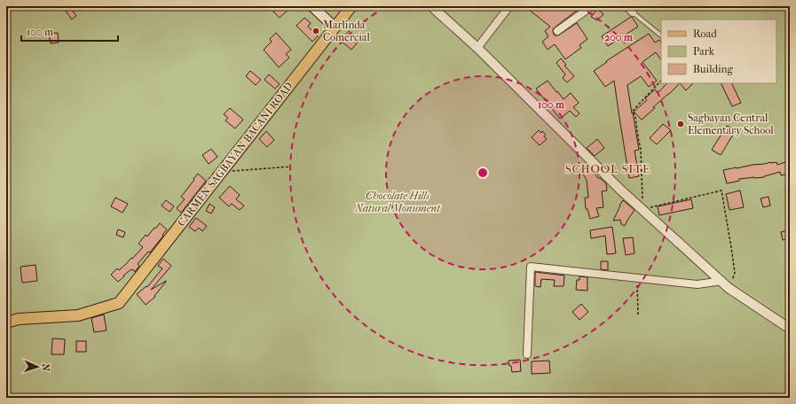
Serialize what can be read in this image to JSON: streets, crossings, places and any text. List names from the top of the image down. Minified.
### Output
{"streets":{"main road":["CARMEN-SAGBAYAN-BACANI ROAD"]},"districts":["SCHOOL SITE"],"parks":["Chocolate Hills Natural Monument"],"places":["Marlinda Comercial","Sagbayan Central Elementary School"],"legend":["Road","Park","Building"],"scale_bar":"100 m","north":"right","rings":["200 m","100 m"]}
